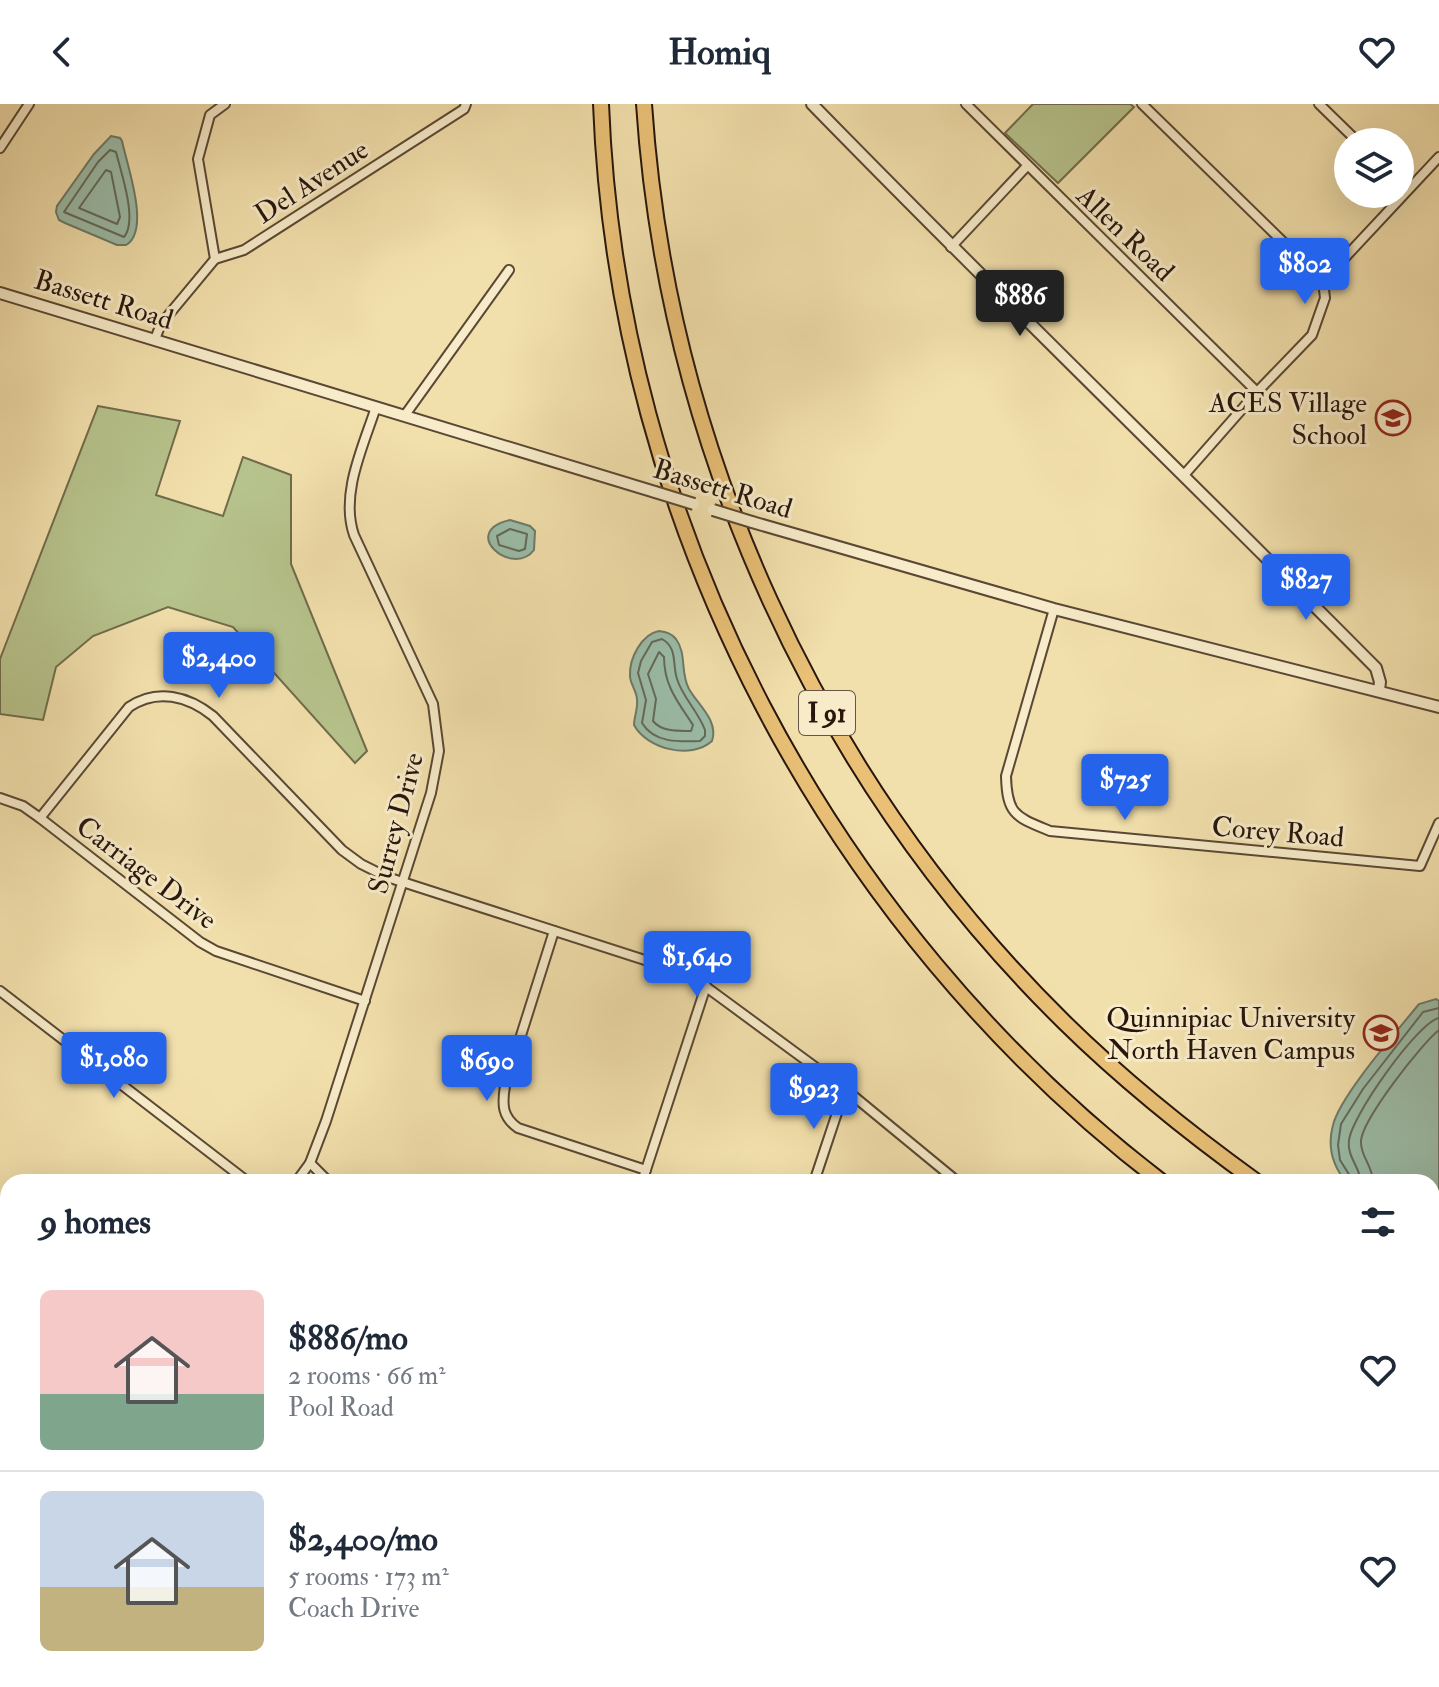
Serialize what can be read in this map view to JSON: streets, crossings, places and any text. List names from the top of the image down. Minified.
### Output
{"streets":{"highway":["I 91"],"street":["Del Avenue","Allen Road","Bassett Road","Surrey Drive","Corey Road","Carriage Drive"]},"crossings":[["Bassett Road","Surrey Drive"],["Bassett Road","Corey Road"],["Surrey Drive","Carriage Drive"]],"places":{"school or university":["ACES Village School","Quinnipiac University North Haven Campus"]},"page":{"header":"Homiq","price":["$802","$886","$827","$2,400","$725","$1,640","$1,080","$690","$923"],"heading":"9 homes","list":[{"name":"$886/mo","note":"2 rooms · 66 m² · Pool Road"},{"name":"$2,400/mo","note":"5 rooms · 173 m² · Coach Drive"}]}}
